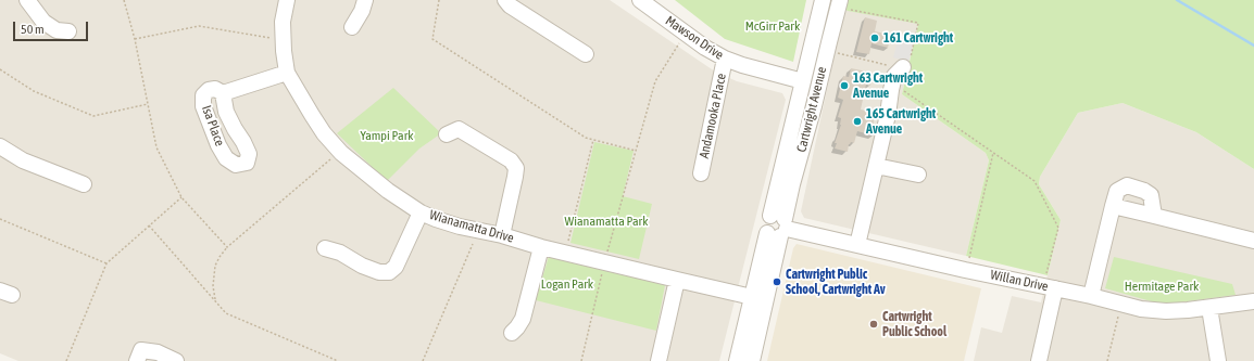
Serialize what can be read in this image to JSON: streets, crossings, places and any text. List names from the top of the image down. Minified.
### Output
{"streets":{"street":["Mawson Drive","Cartwright Avenue","Andamooka Place","Isa Place","Wianamatta Drive","Willan Drive"]},"crossings":[["Mawson Drive","Cartwright Avenue"],["Mawson Drive","Andamooka Place"],["Cartwright Avenue","Wianamatta Drive"],["Cartwright Avenue","Willan Drive"],["Isa Place","Wianamatta Drive"]],"parks":["McGirr Park","Yampi Park","Wianamatta Park","Logan Park","Hermitage Park"],"places":["161 Cartwright","163 Cartwright Avenue","165 Cartwright Avenue","Cartwright Public School, Cartwright Av","Cartwright Public School"],"scale_bar":"50 m"}
